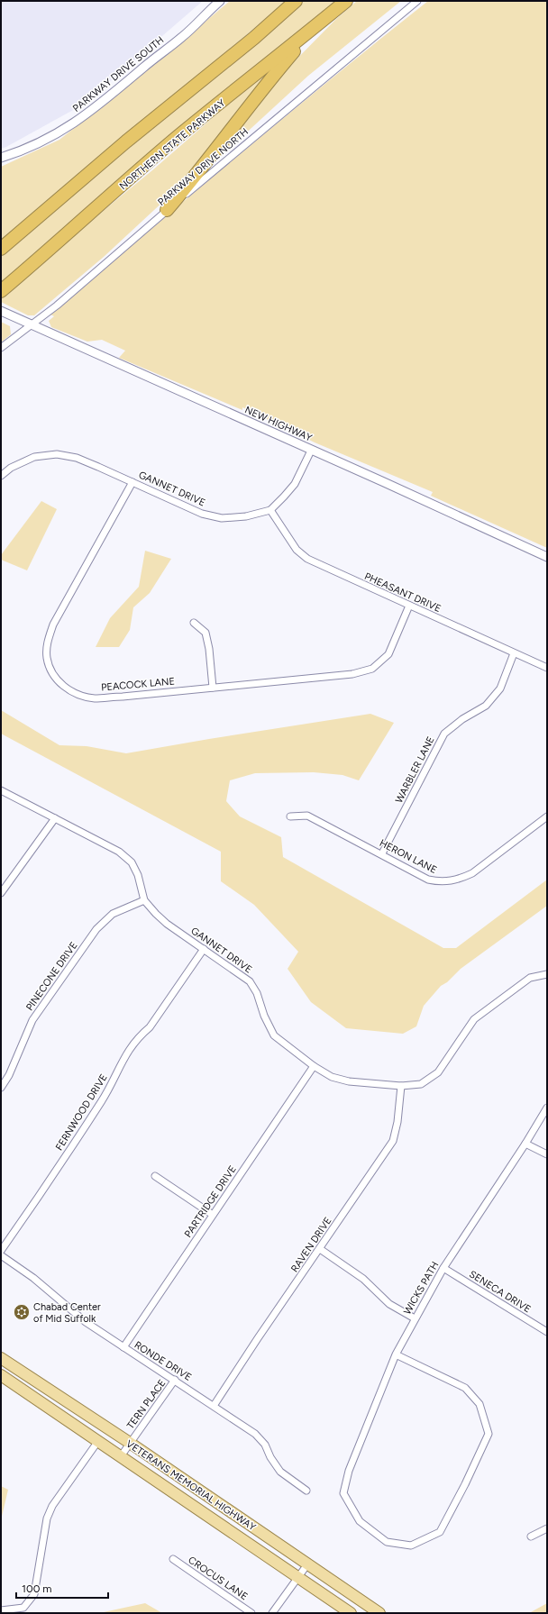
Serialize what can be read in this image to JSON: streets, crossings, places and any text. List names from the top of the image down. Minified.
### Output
{"streets":{"highway":["NORTHERN STATE PARKWAY"],"main road":["VETERANS MEMORIAL HIGHWAY"],"street":["PARKWAY DRIVE SOUTH","PARKWAY DRIVE NORTH","NEW HIGHWAY","GANNET DRIVE","PHEASANT DRIVE","PEACOCK LANE","WARBLER LANE","HERON LANE","PINECONE DRIVE","FERNWOOD DRIVE","PARTRIDGE DRIVE","RAVEN DRIVE","WICKS PATH","SENECA DRIVE","RONDE DRIVE","TERN PLACE","CROCUS LANE"]},"crossings":[["PARKWAY DRIVE NORTH","NEW HIGHWAY"],["GANNET DRIVE","PHEASANT DRIVE"],["GANNET DRIVE","PEACOCK LANE"],["GANNET DRIVE","PINECONE DRIVE"],["GANNET DRIVE","FERNWOOD DRIVE"],["GANNET DRIVE","PARTRIDGE DRIVE"],["GANNET DRIVE","RAVEN DRIVE"],["PHEASANT DRIVE","PEACOCK LANE"],["PHEASANT DRIVE","WARBLER LANE"],["WARBLER LANE","HERON LANE"],["PARTRIDGE DRIVE","RONDE DRIVE"],["RAVEN DRIVE","RONDE DRIVE"],["WICKS PATH","SENECA DRIVE"],["RONDE DRIVE","TERN PLACE"],["TERN PLACE","VETERANS MEMORIAL HIGHWAY"]],"places":{"synagogue":["Chabad Center of Mid Suffolk"]},"scale_bar":"100 m"}
